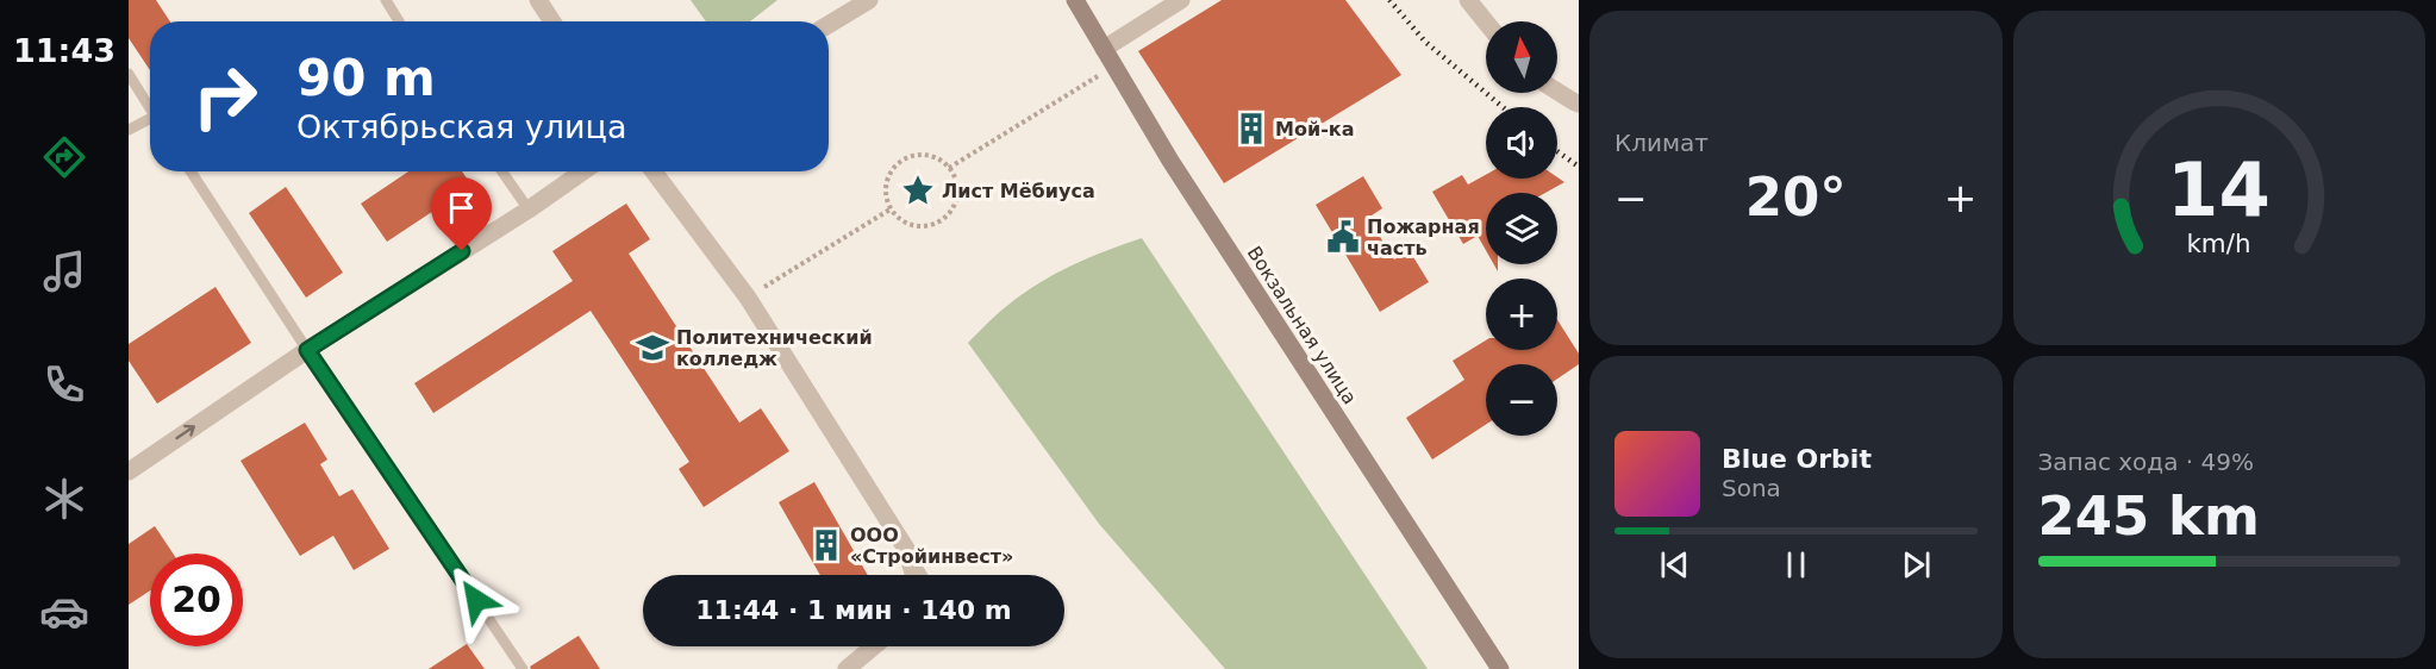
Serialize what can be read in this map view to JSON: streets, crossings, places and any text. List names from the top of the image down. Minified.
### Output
{"streets":{"main road":["Вокзальная улица"]},"places":{"building":["Мой-ка","ООО «Стройинвест»"],"place":["Лист Мёбиуса"],"public building":["Пожарная часть"],"school or university":["Политехнический колледж"]},"north":"top","page":{"tabs":"11:43","tile":["Климат",["Запас хода · 49%","245 km"]],"map_buttons":["+","−"],"turn":["90 m","Октябрьская улица"],"heat":["−","20°","+"],"song":["Blue Orbit","Sona"],"limit":"20","trip":"11:44 · 1 мин · 140 m","gauge":["14","km/h"]}}
